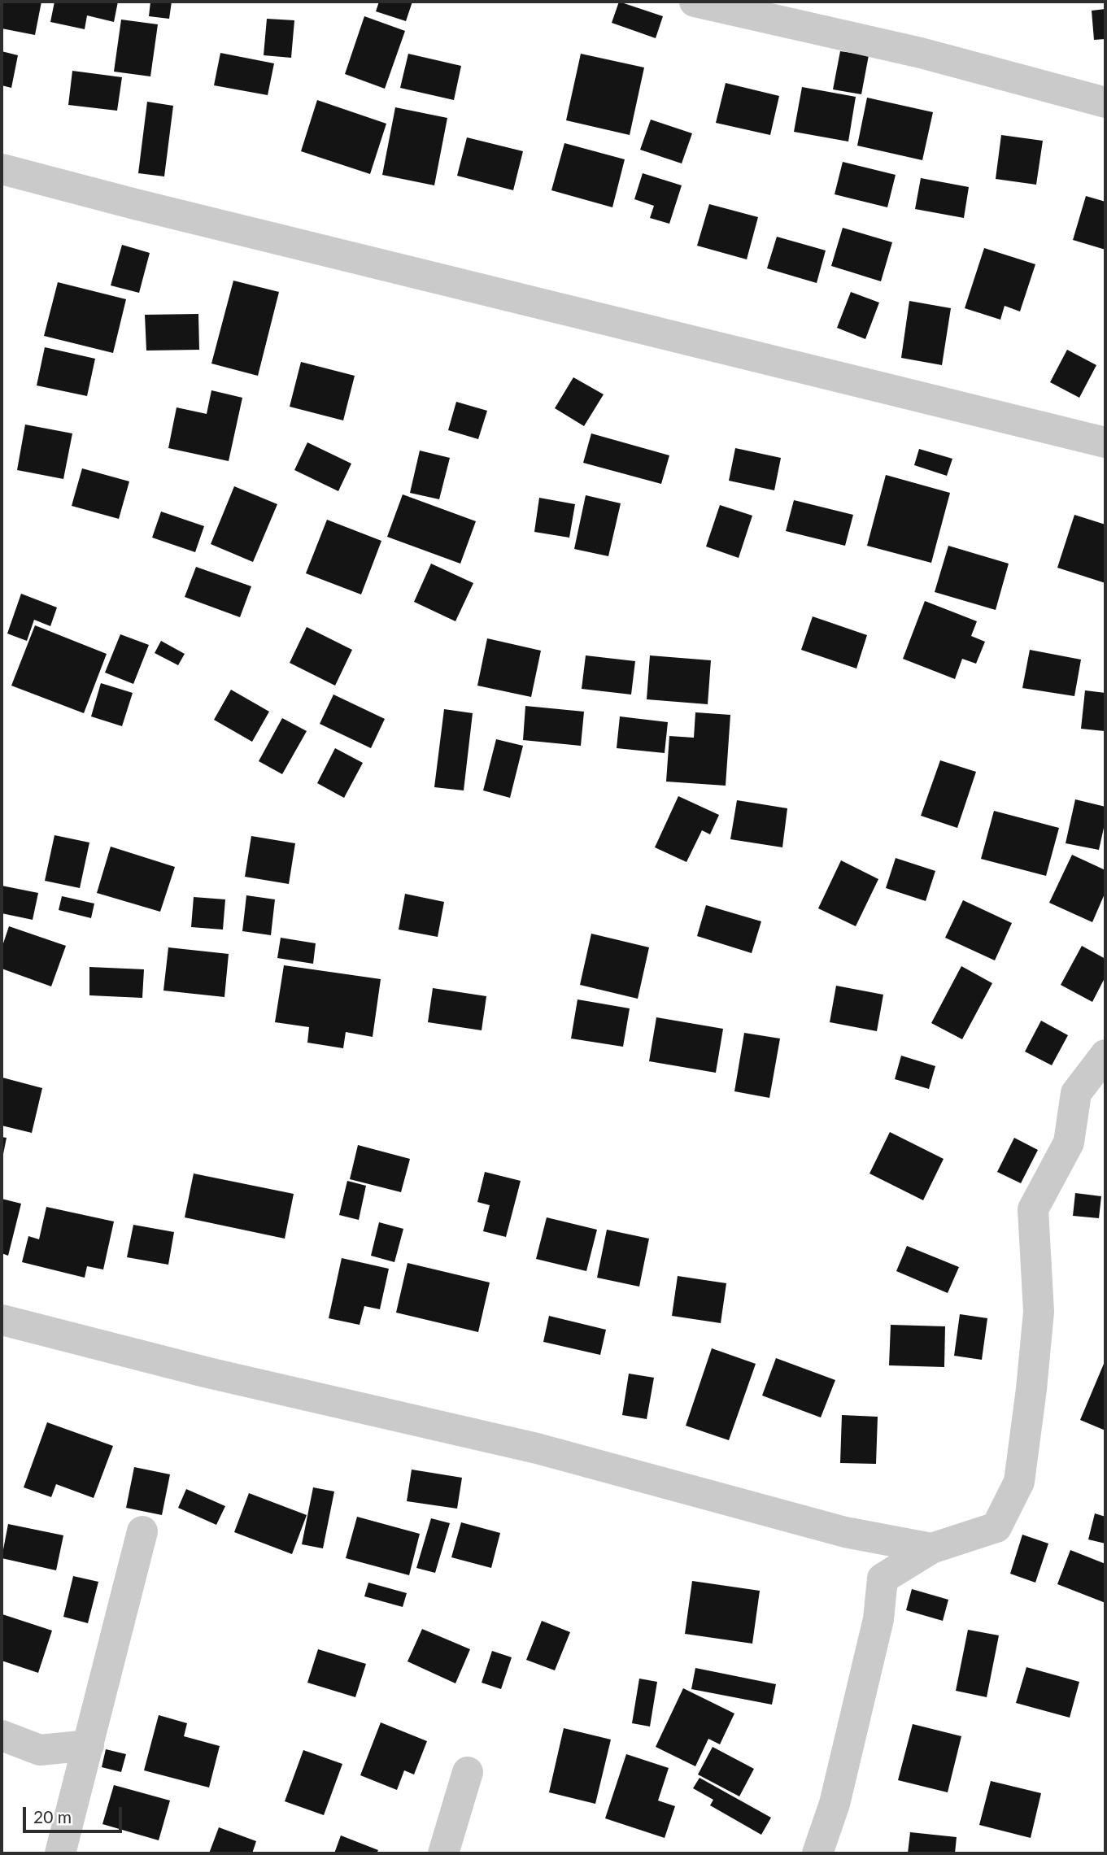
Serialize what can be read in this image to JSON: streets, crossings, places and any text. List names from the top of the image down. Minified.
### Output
{"scale_bar":"20 m"}
